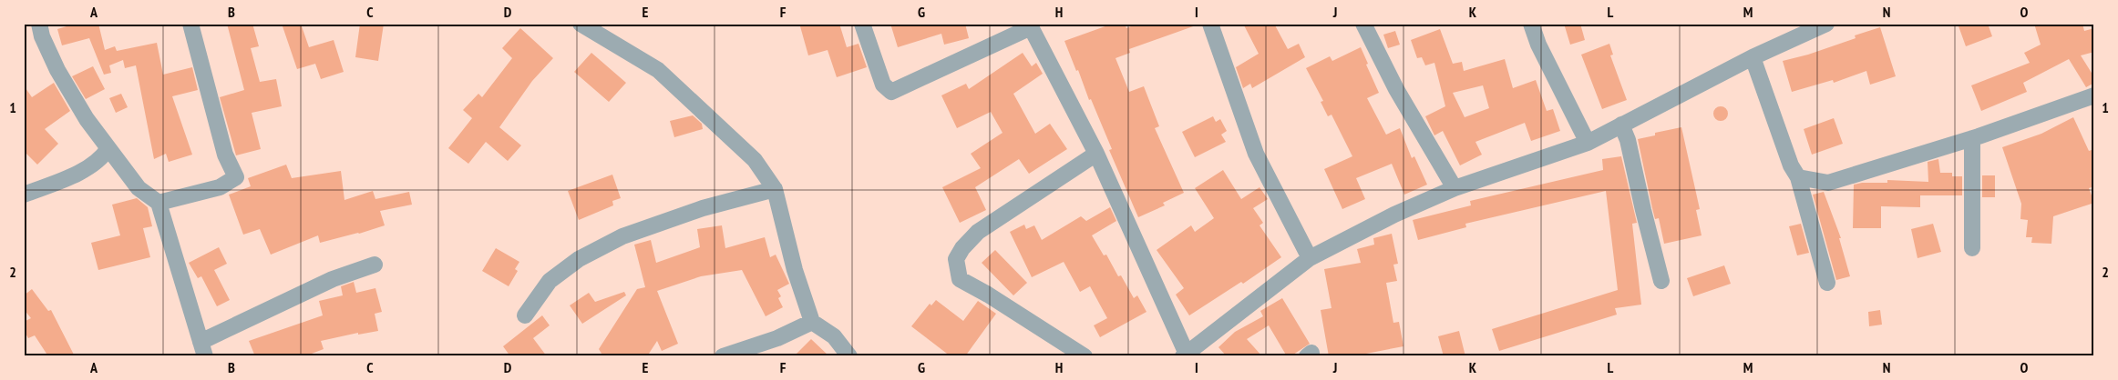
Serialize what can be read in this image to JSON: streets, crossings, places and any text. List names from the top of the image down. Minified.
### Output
{"grid":{"columns":["A","B","C","D","E","F","G","H","I","J","K","L","M","N","O"],"rows":["1","2"]}}
